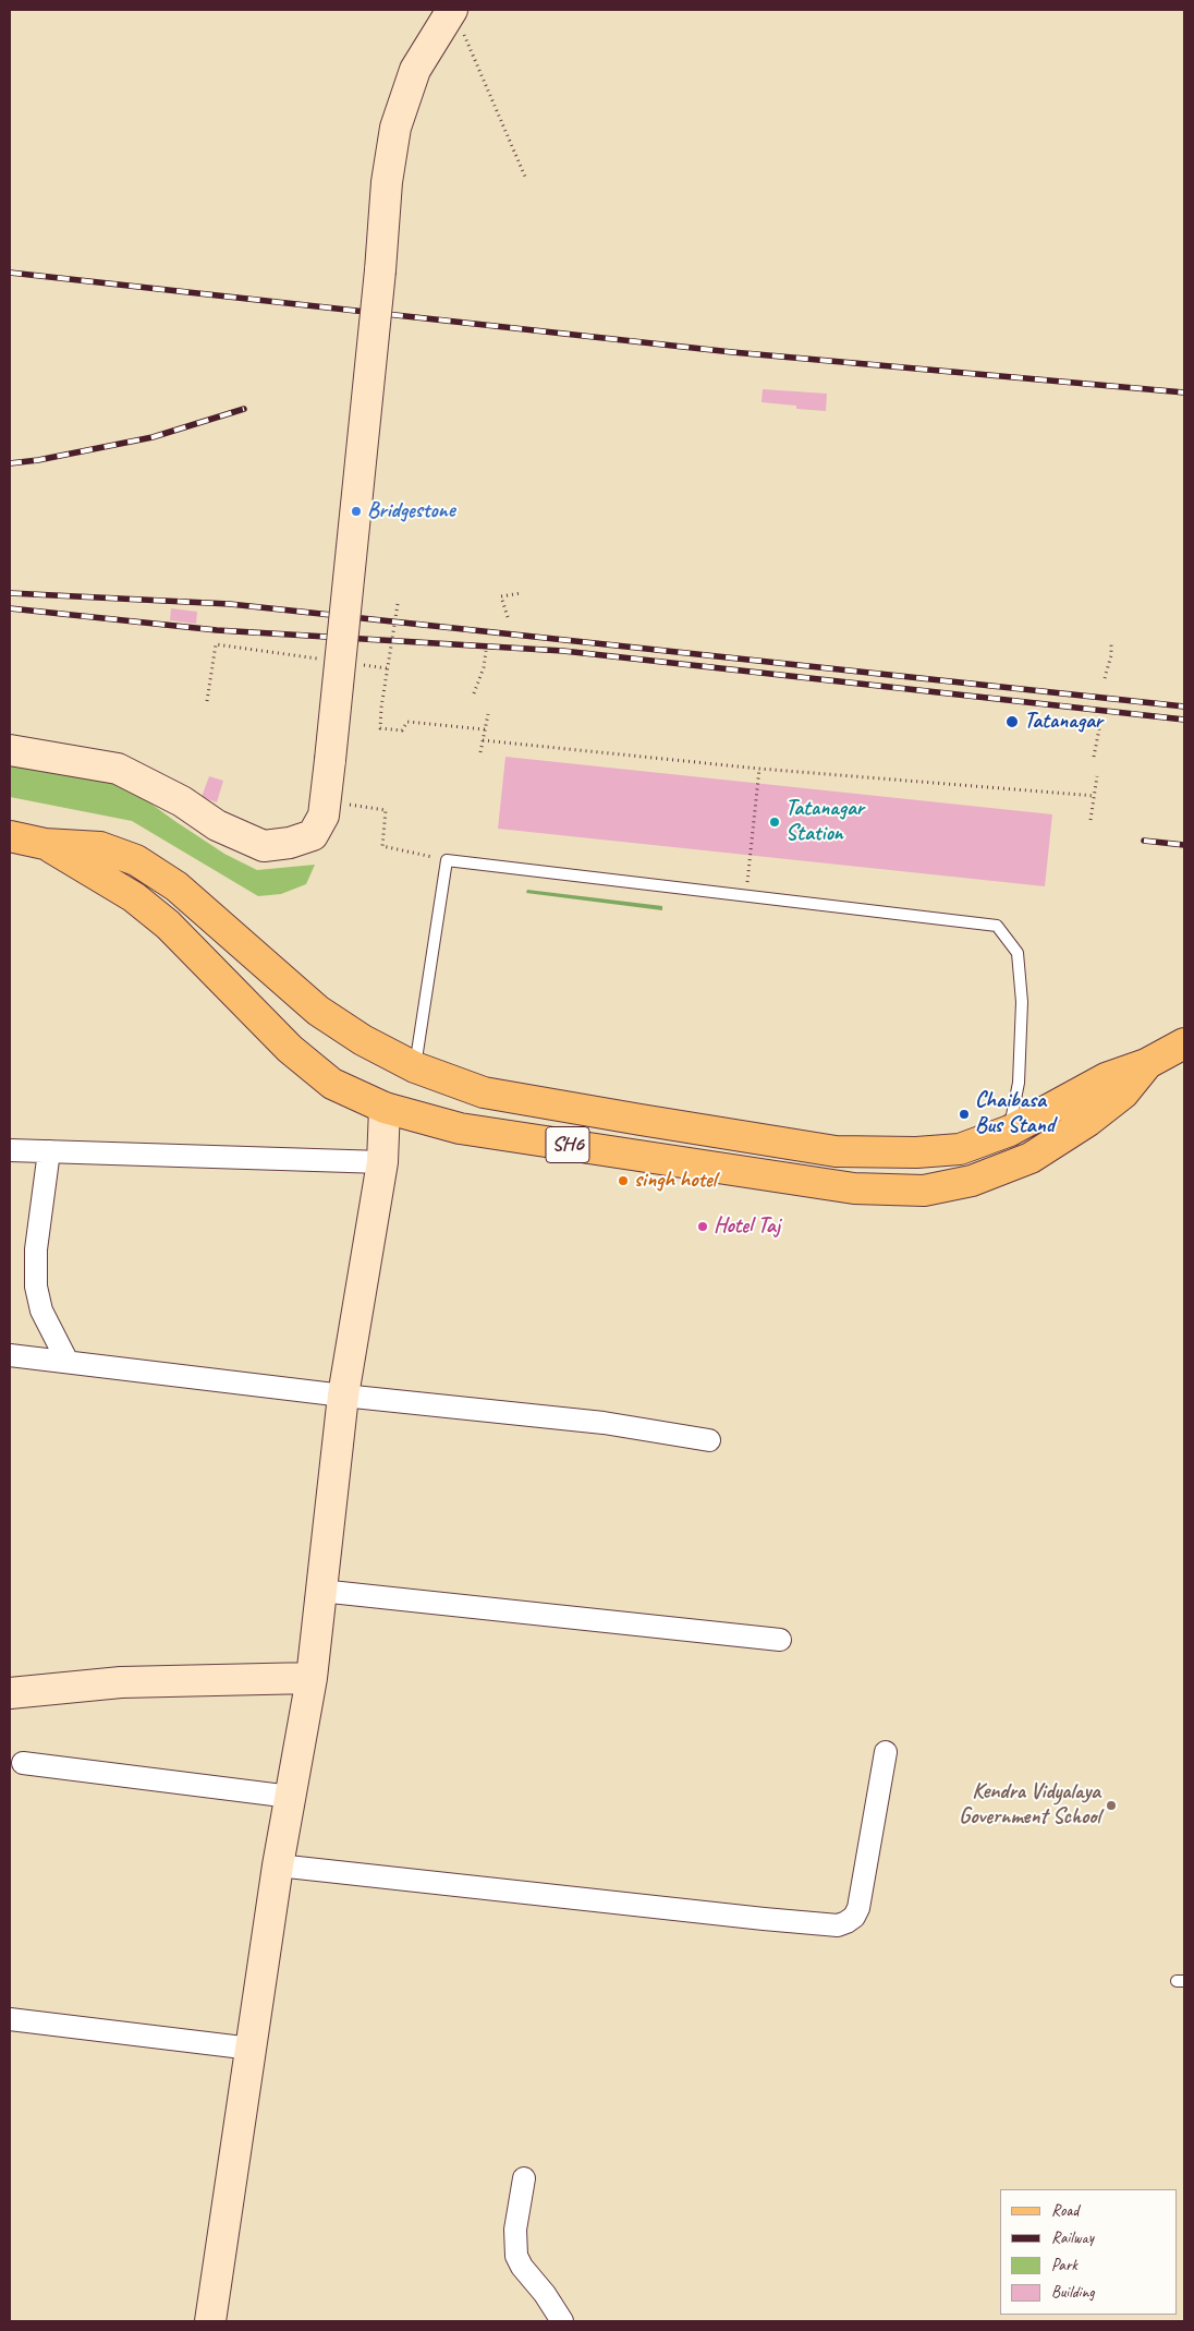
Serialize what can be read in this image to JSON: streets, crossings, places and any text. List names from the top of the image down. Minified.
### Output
{"streets":{"main road":["SH6"]},"places":["Bridgestone","Tatanagar","Tatanagar Station","Chaibasa Bus Stand","singh hotel","Hotel Taj","Kendra Vidyalaya Government School"],"legend":["Road","Railway","Park","Building"]}
